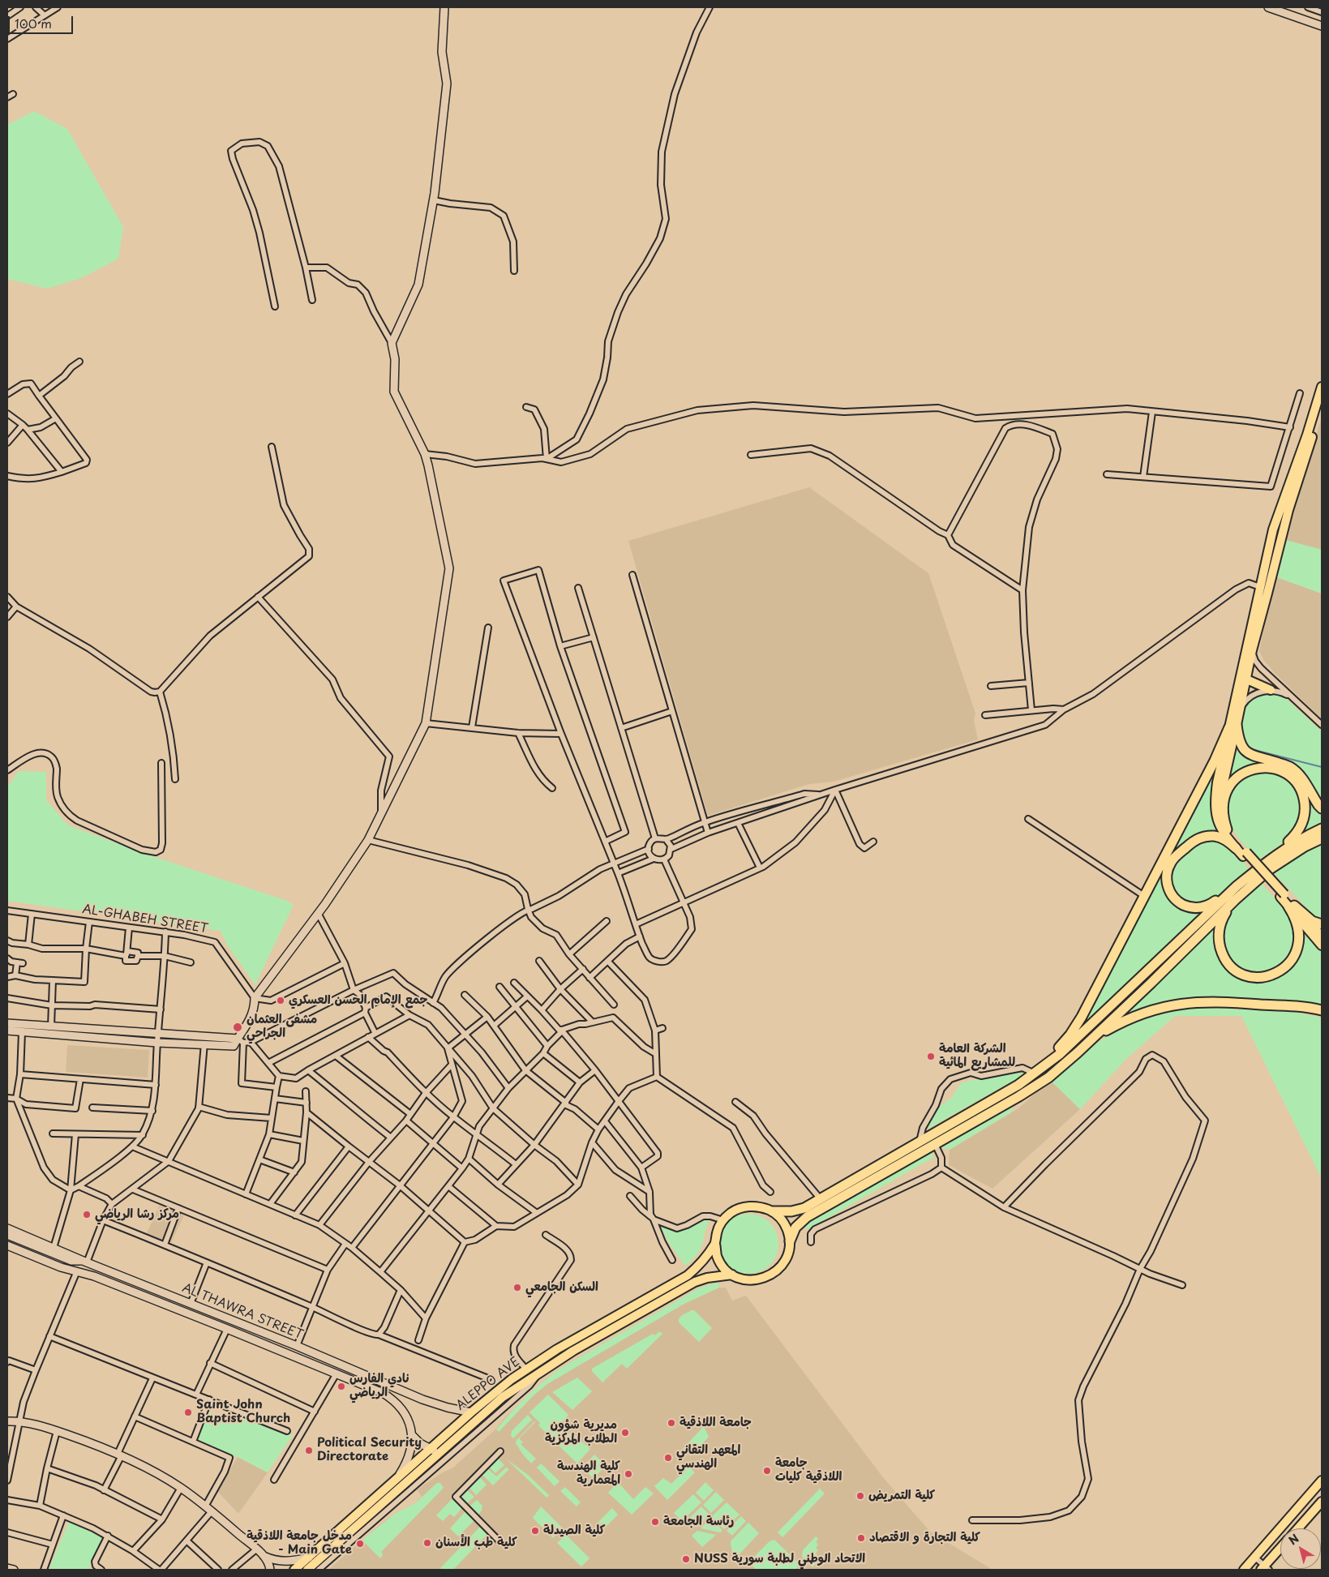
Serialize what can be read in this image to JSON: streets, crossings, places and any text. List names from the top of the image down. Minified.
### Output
{"streets":{"main road":["ALEPPO AVE"],"street":["AL-GHABEH STREET","AL THAWRA STREET"]},"crossings":[["AL THAWRA STREET","ALEPPO AVE"]],"places":["جمع الإمام الحسن العسكري","مشفى العثمان الجراحي","الشركة العامة للمشاريع المائية","مركز رشا الرياضي","السكن الجامعي","نادي الفارس الرياضي","Saint John Baptist Church","جامعة اللاذقية","مديرية شؤون الطلاب المركزية","Political Security Directorate","المعهد التقاني الهندسي","جامعة اللاذقية كليات","كلية الهندسة المعمارية","كلية التمريض","رئاسة الجامعة","كلية الصيدلة","كلية التجارة و الاقتصاد","كلية طب الأسنان","مدخل جامعة اللاذقية - Main Gate","NUSS الاتحاد الوطني لطلبة سورية"],"scale_bar":"100 m","north":"top left"}
